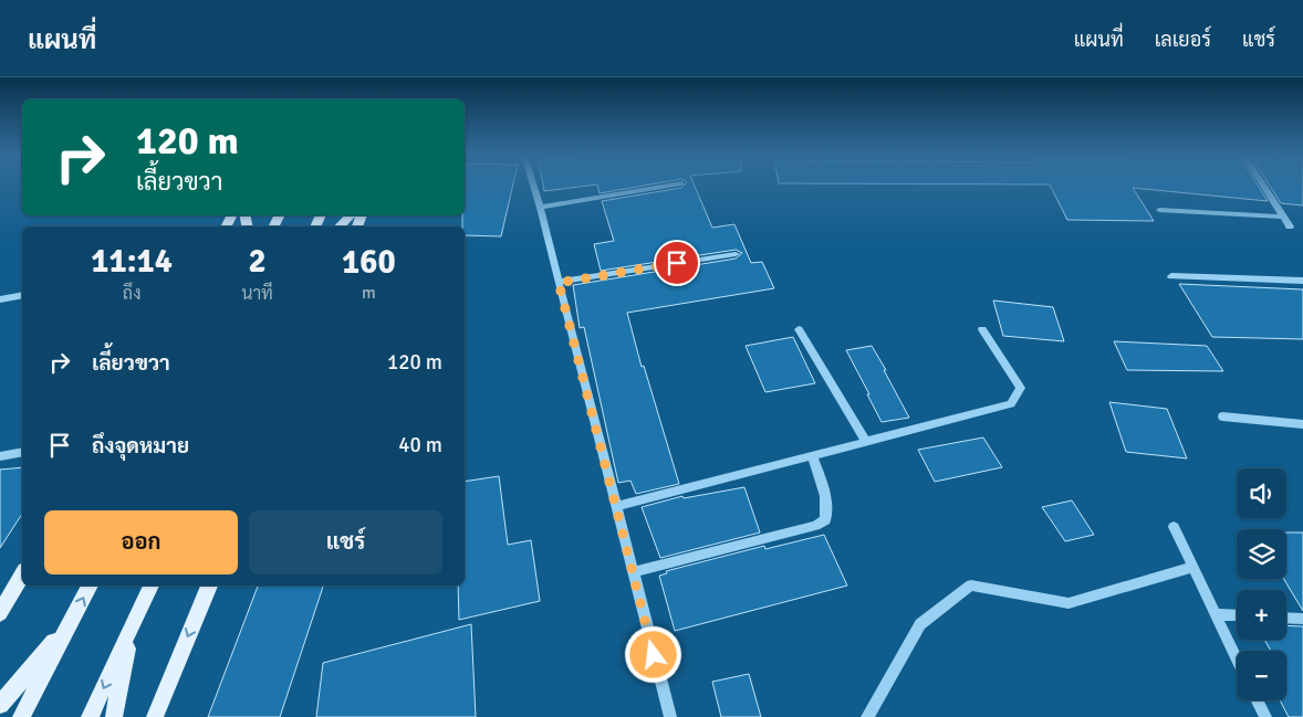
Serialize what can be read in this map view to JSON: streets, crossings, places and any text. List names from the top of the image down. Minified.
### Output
{"page":{"header":"แผนที่","nav":["แผนที่","เลเยอร์","แชร์"],"turn":["120 m","เลี้ยวขวา"],"eta":["11:14","ถึง","2","นาที","160","m"],"list":[{"name":"เลี้ยวขวา","value":"120 m"},{"name":"ถึงจุดหมาย","value":"40 m"}],"map_buttons":["+","−"],"buttons":["ออก","แชร์"]}}
